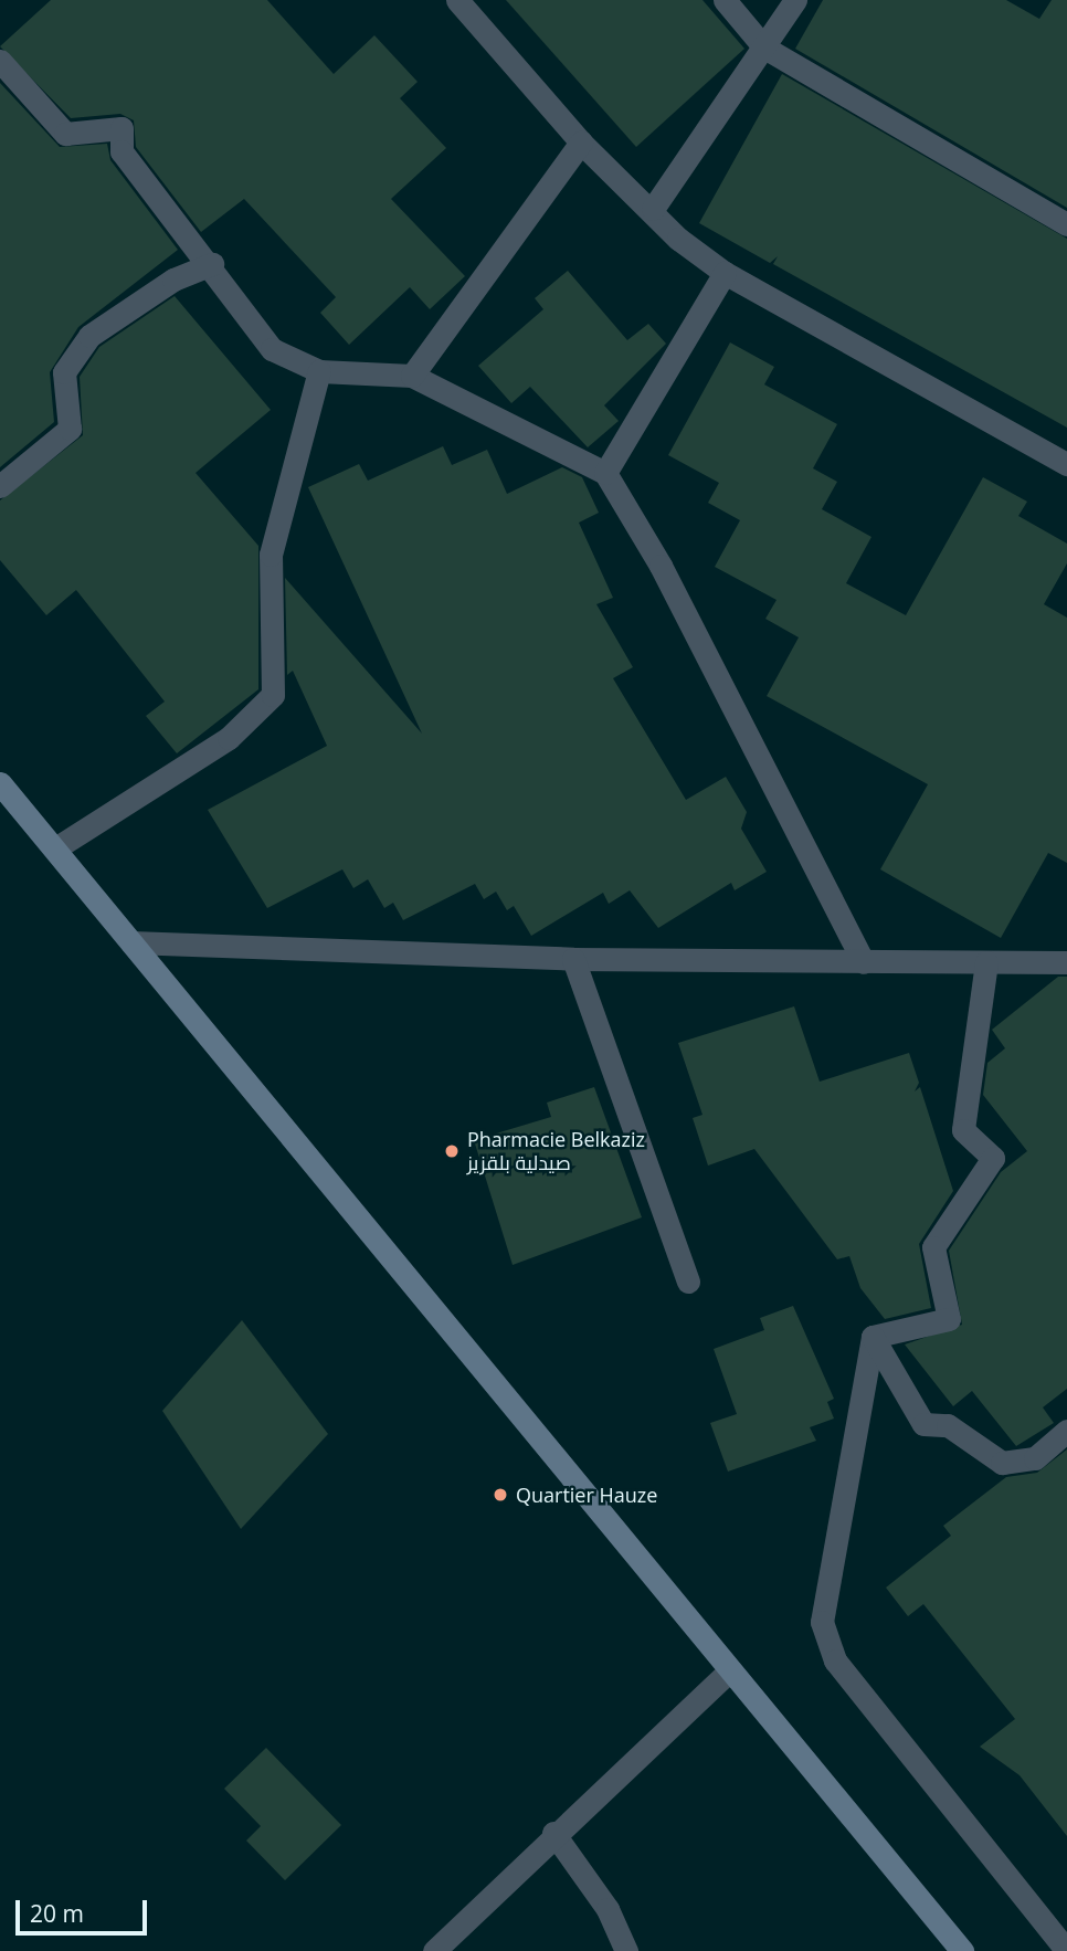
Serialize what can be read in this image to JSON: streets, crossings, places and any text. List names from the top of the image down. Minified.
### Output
{"places":["Pharmacie Belkaziz صيدلية بلقزيز","Quartier Hauze"],"scale_bar":"20 m"}
